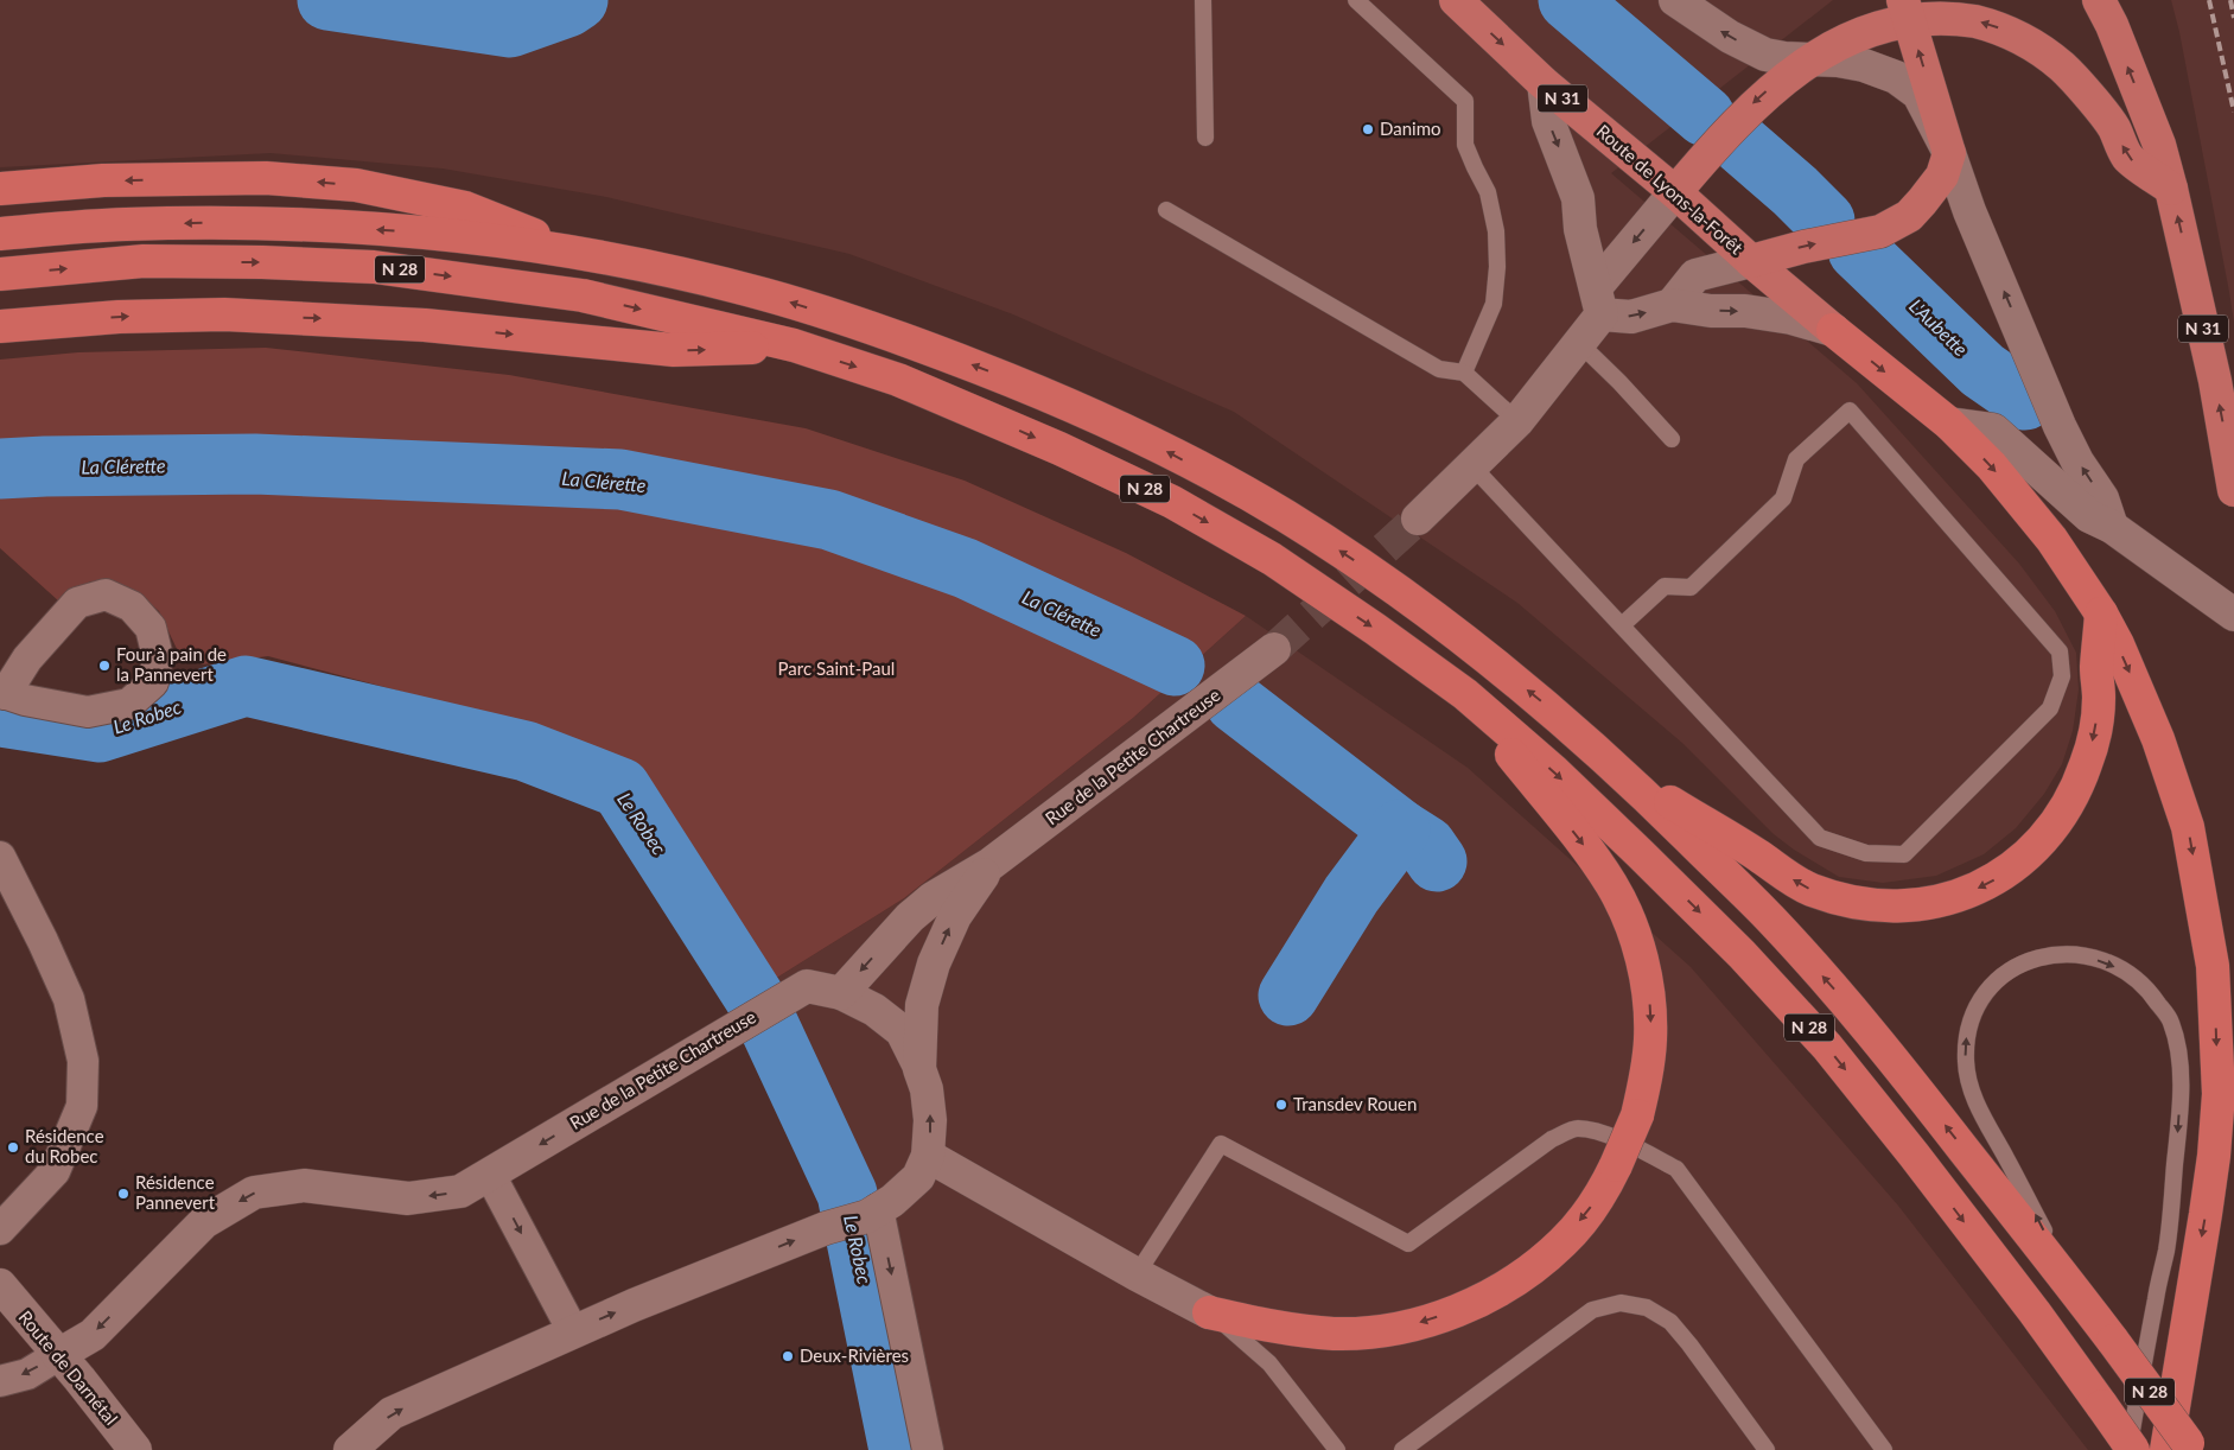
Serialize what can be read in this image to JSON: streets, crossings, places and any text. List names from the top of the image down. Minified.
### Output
{"streets":{"highway":["N 31","N 28"],"main road":["Route de Lyons-la-Forêt"],"street":["Rue de la Petite Chartreuse","Route de Darnétal"]},"crossings":[["N 31","Route de Lyons-la-Forêt"],["N 31","N 28"],["Rue de la Petite Chartreuse","Route de Darnétal"]],"water":["L'Aubette","La Clérette","Le Robec"],"parks":["Parc Saint-Paul"],"places":["Danimo","Four à pain de la Pannevert","Transdev Rouen","Résidence du Robec","Résidence Pannevert","Deux-Rivières"]}
